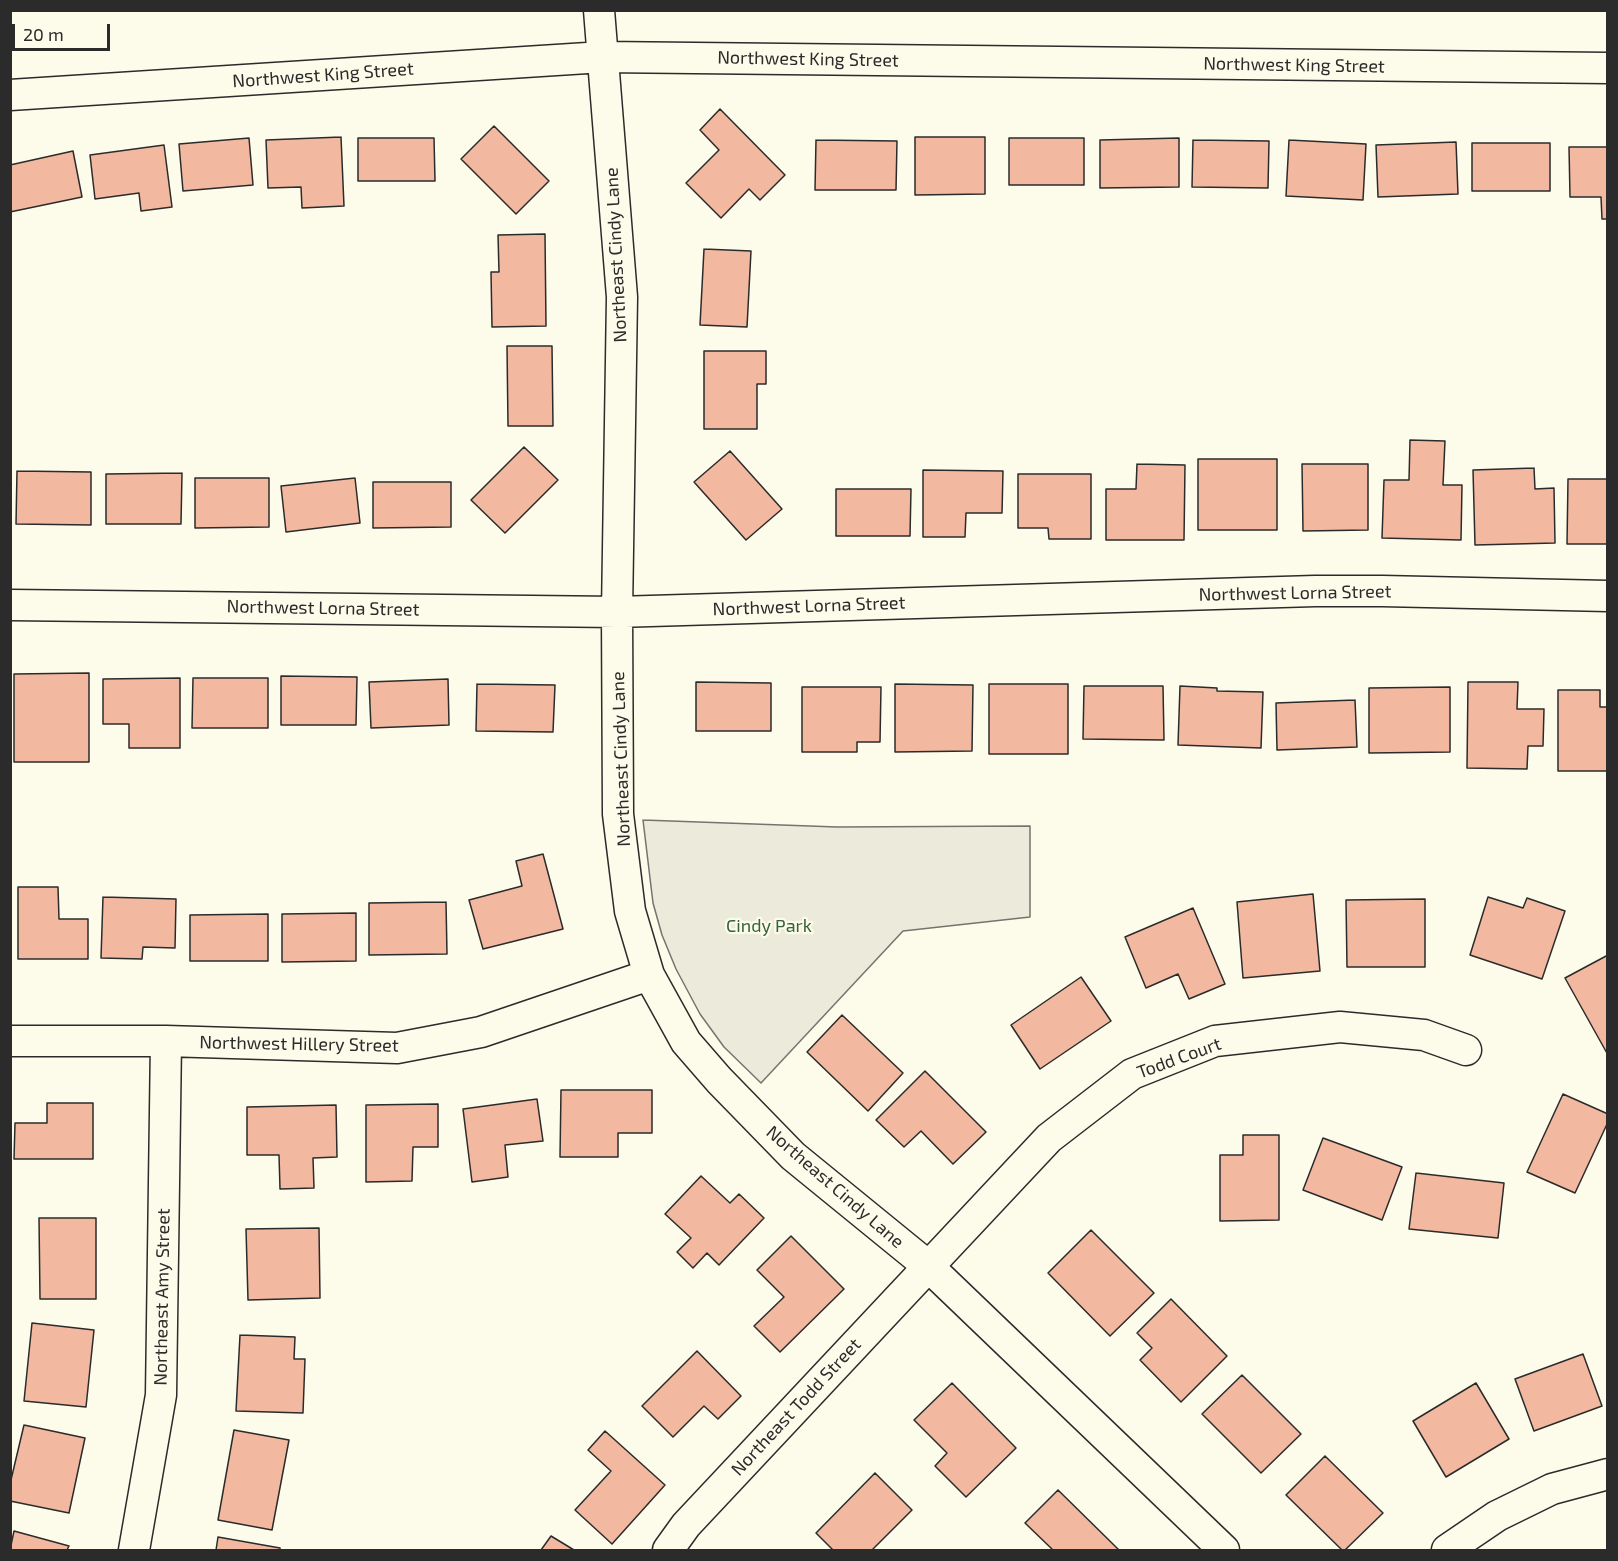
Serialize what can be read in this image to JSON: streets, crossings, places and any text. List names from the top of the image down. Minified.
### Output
{"streets":{"street":["Northwest King Street","Northeast Cindy Lane","Northwest Lorna Street","Northwest Hillery Street","Todd Court","Northeast Amy Street","Northeast Todd Street"]},"crossings":[["Northwest King Street","Northeast Cindy Lane"],["Northeast Cindy Lane","Northwest Lorna Street"],["Northeast Cindy Lane","Northwest Hillery Street"],["Northeast Cindy Lane","Todd Court"],["Northeast Cindy Lane","Northeast Todd Street"],["Northwest Hillery Street","Northeast Amy Street"],["Todd Court","Northeast Todd Street"]],"parks":["Cindy Park"],"scale_bar":"20 m"}
